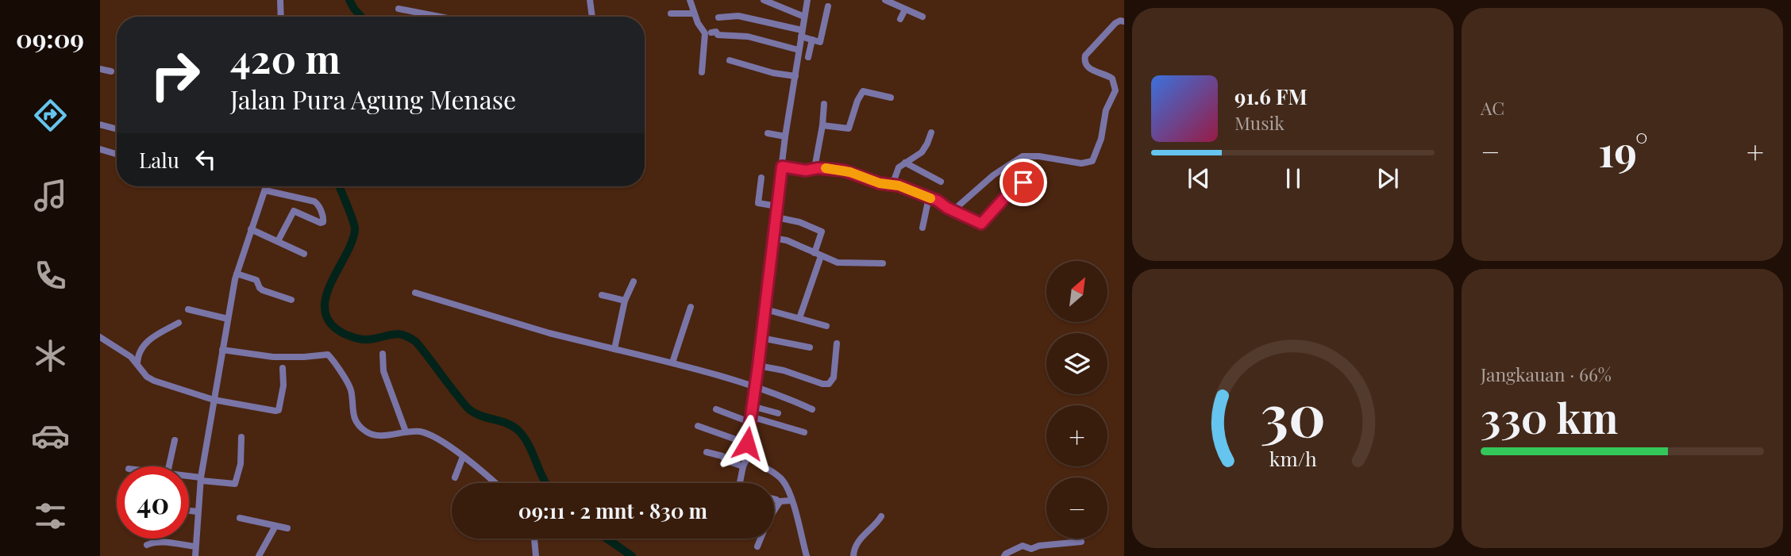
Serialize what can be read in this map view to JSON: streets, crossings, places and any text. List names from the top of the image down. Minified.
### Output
{"north":"top right","page":{"tabs":"09:09","tile":["AC",["Jangkauan · 66%","330 km"]],"turn":["420 m","Jalan Pura Agung Menase"],"song":["91.6 FM","Musik"],"heat":["−","19°","+"],"then":"Lalu","map_buttons":["+","−"],"limit":"40","trip":"09:11 · 2 mnt · 830 m","gauge":["30","km/h"]}}
